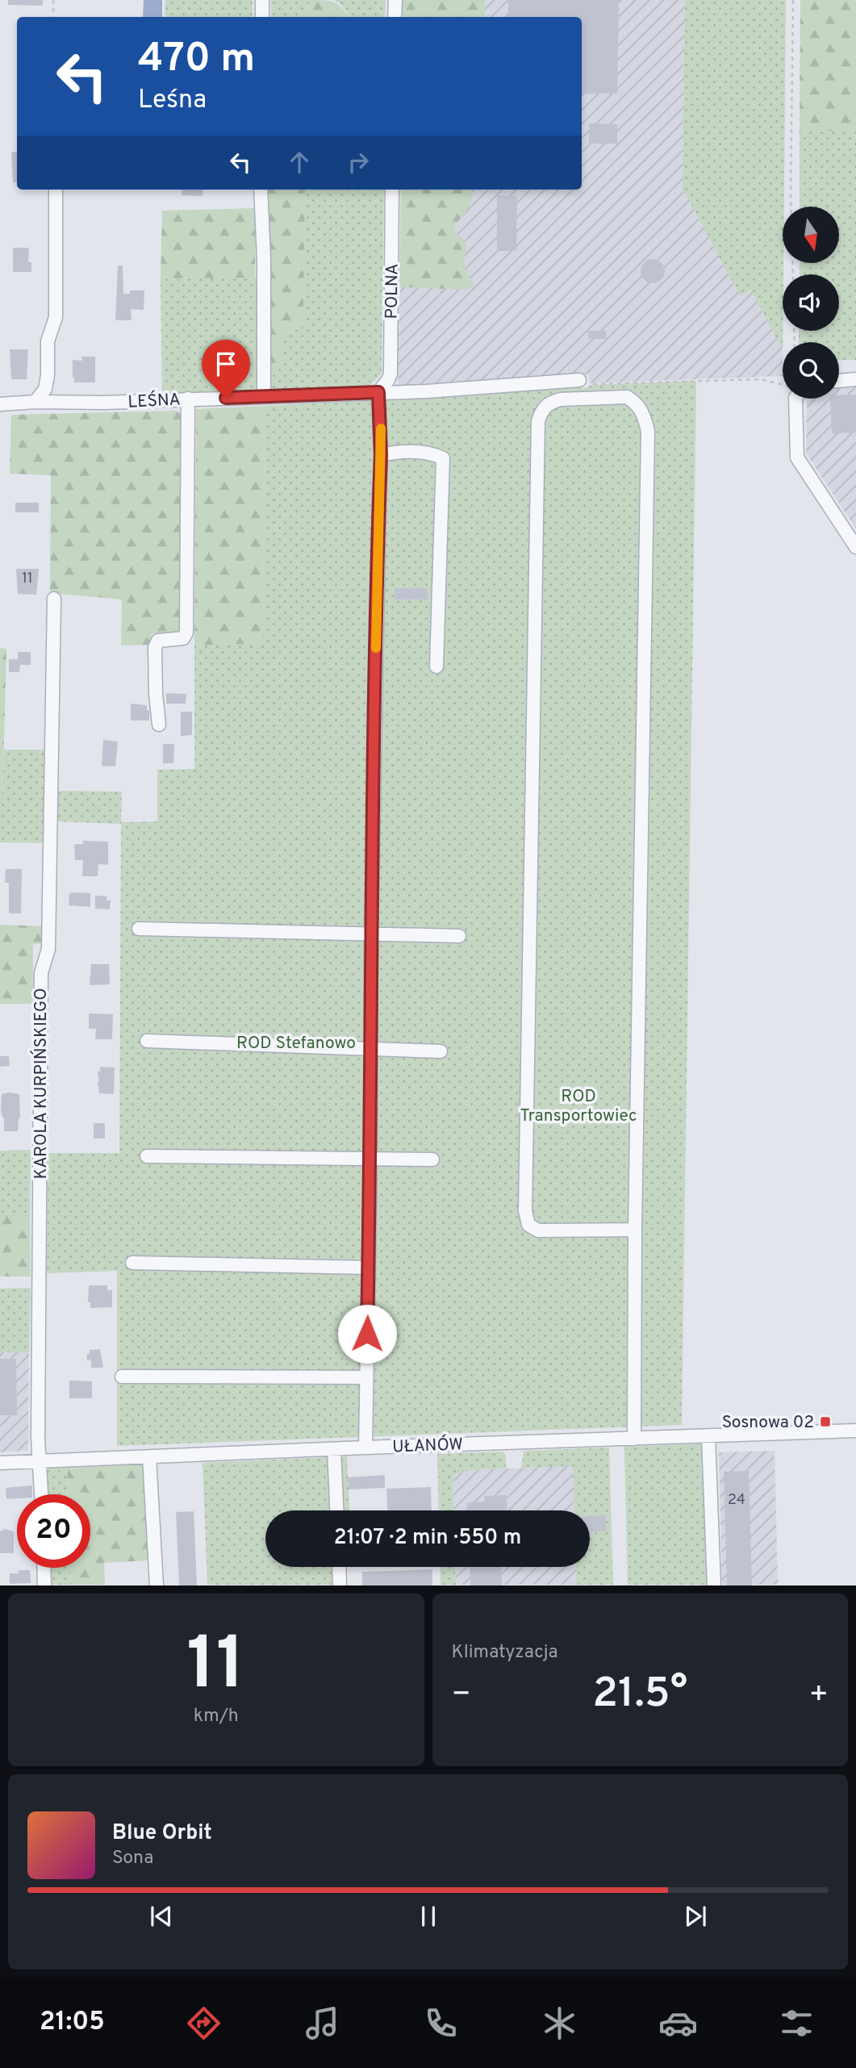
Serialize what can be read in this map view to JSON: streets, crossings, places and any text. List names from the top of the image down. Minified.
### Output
{"streets":{"street":["POLNA","LEŚNA","KAROLA KURPIŃSKIEGO","UŁANÓW"]},"crossings":[["POLNA","LEŚNA"],["KAROLA KURPIŃSKIEGO","UŁANÓW"]],"parks":["ROD Stefanowo","ROD Transportowiec"],"places":{"transit":["Sosnowa 02"]},"house_numbers":["11","24"],"north":"bottom","page":{"turn":["470 m","Leśna"],"limit":"20","trip":"21:07 · 2 min · 550 m","tile":[["11","km/h"],"Klimatyzacja"],"heat":["−","21.5°","+"],"song":["Blue Orbit","Sona"],"tabs":"21:05"}}
